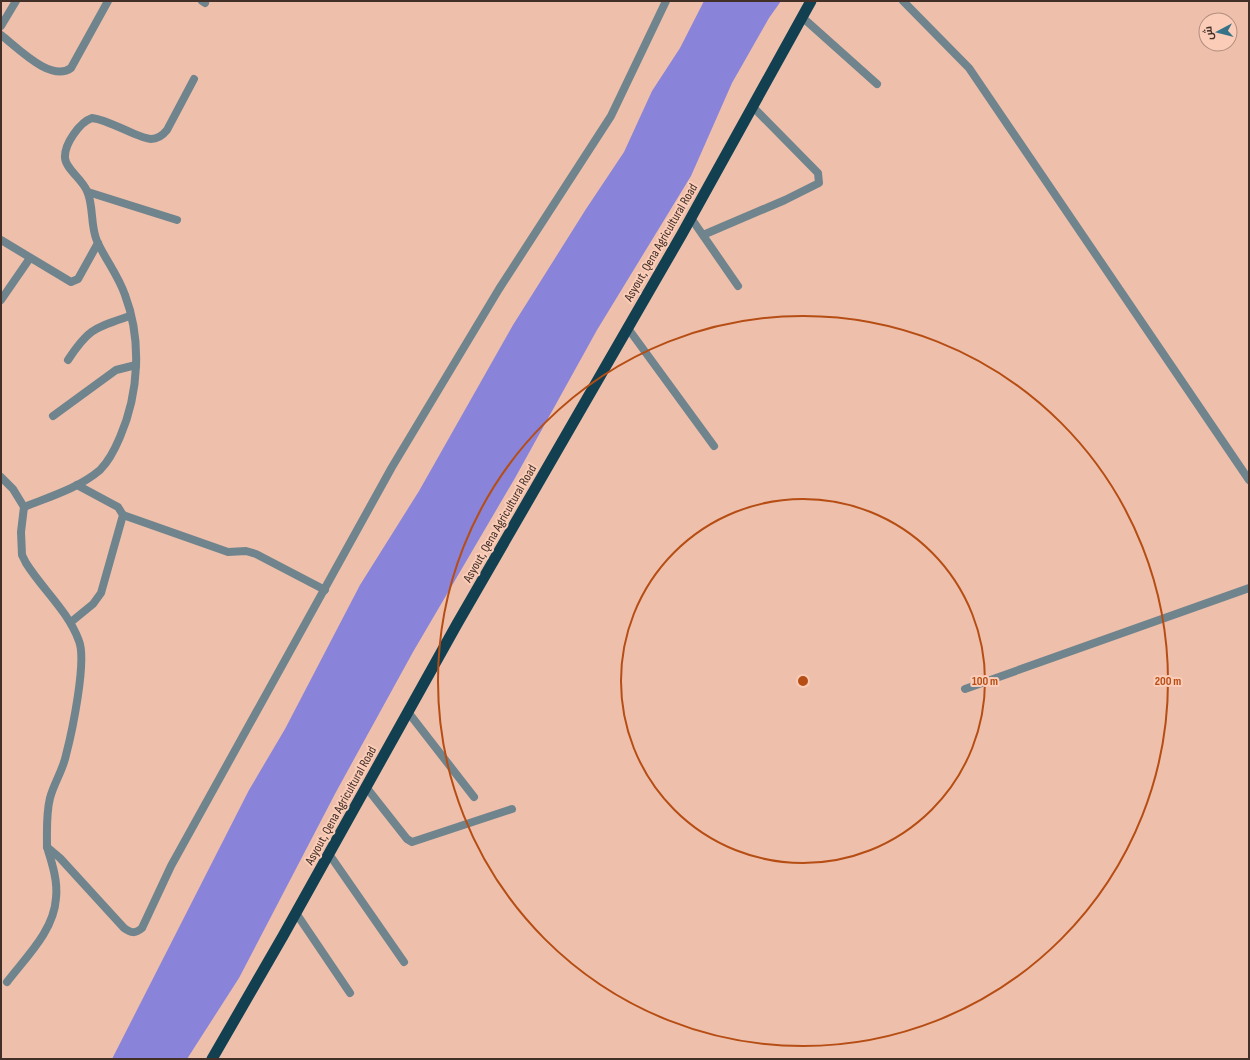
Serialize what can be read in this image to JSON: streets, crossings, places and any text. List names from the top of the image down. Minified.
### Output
{"streets":{"highway":["Asyout, Qena Agricultural Road"]},"north":"left","rings":["100 m","200 m"]}
